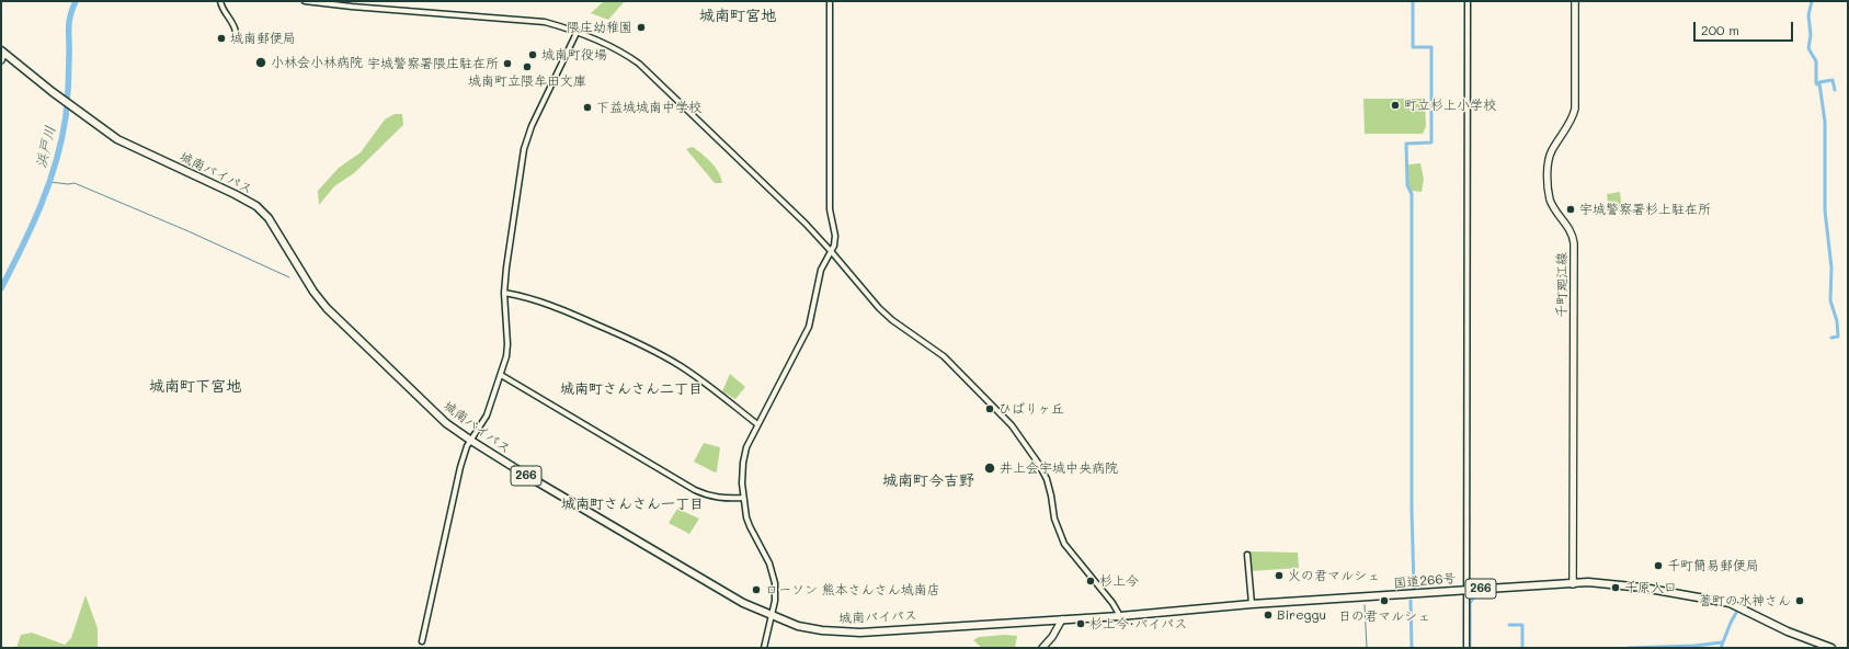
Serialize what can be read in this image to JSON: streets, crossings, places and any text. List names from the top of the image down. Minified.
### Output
{"streets":{"highway":["城南バイパス","266","国道266号"],"main road":["千町廻江線"]},"crossings":[["城南バイパス","国道266号"],["千町廻江線","国道266号"]],"districts":["城南町宮地","城南町下宮地","城南町さんさん二丁目","城南町今吉野","城南町さんさん一丁目"],"water":["浜戸川"],"places":["隈庄幼稚園","城南郵便局","城南町役場","小林会小林病院","宇城警察署隈庄駐在所","城南町立隈牟田文庫","町立杉上小学校","下益城城南中学校","宇城警察署杉上駐在所","ひばりヶ丘","井上会宇城中央病院","千町簡易郵便局","火の君マルシェ","杉上今","千原入口","ローソン 熊本さんさん城南店","日の君マルシェ","蓍町の水神さん","Bireggu","杉上今·バイパス"],"scale_bar":"200 m"}
